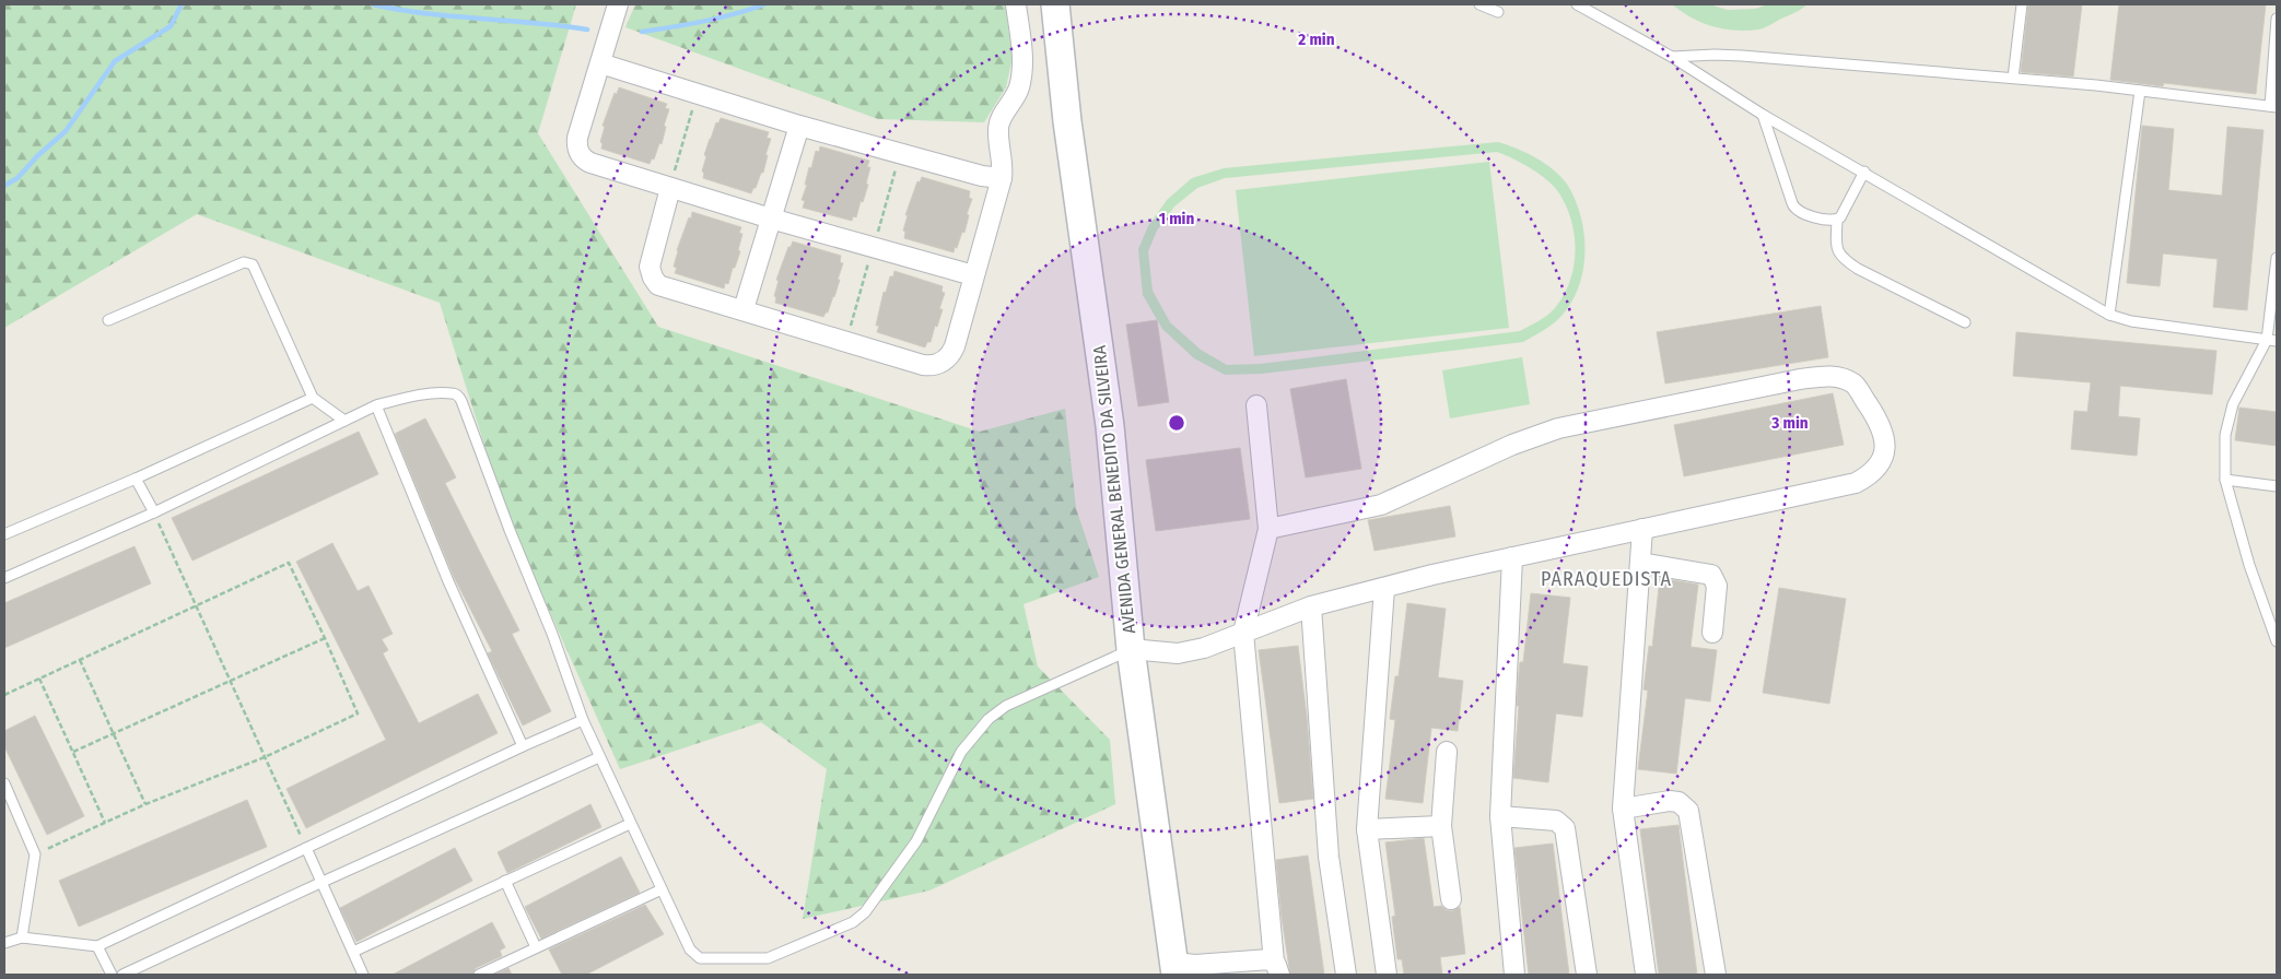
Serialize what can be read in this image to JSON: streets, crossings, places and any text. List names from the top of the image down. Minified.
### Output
{"streets":{"main road":["AVENIDA GENERAL BENEDITO DA SILVEIRA"]},"districts":["PARAQUEDISTA"],"rings":["2 min","1 min","3 min"]}
